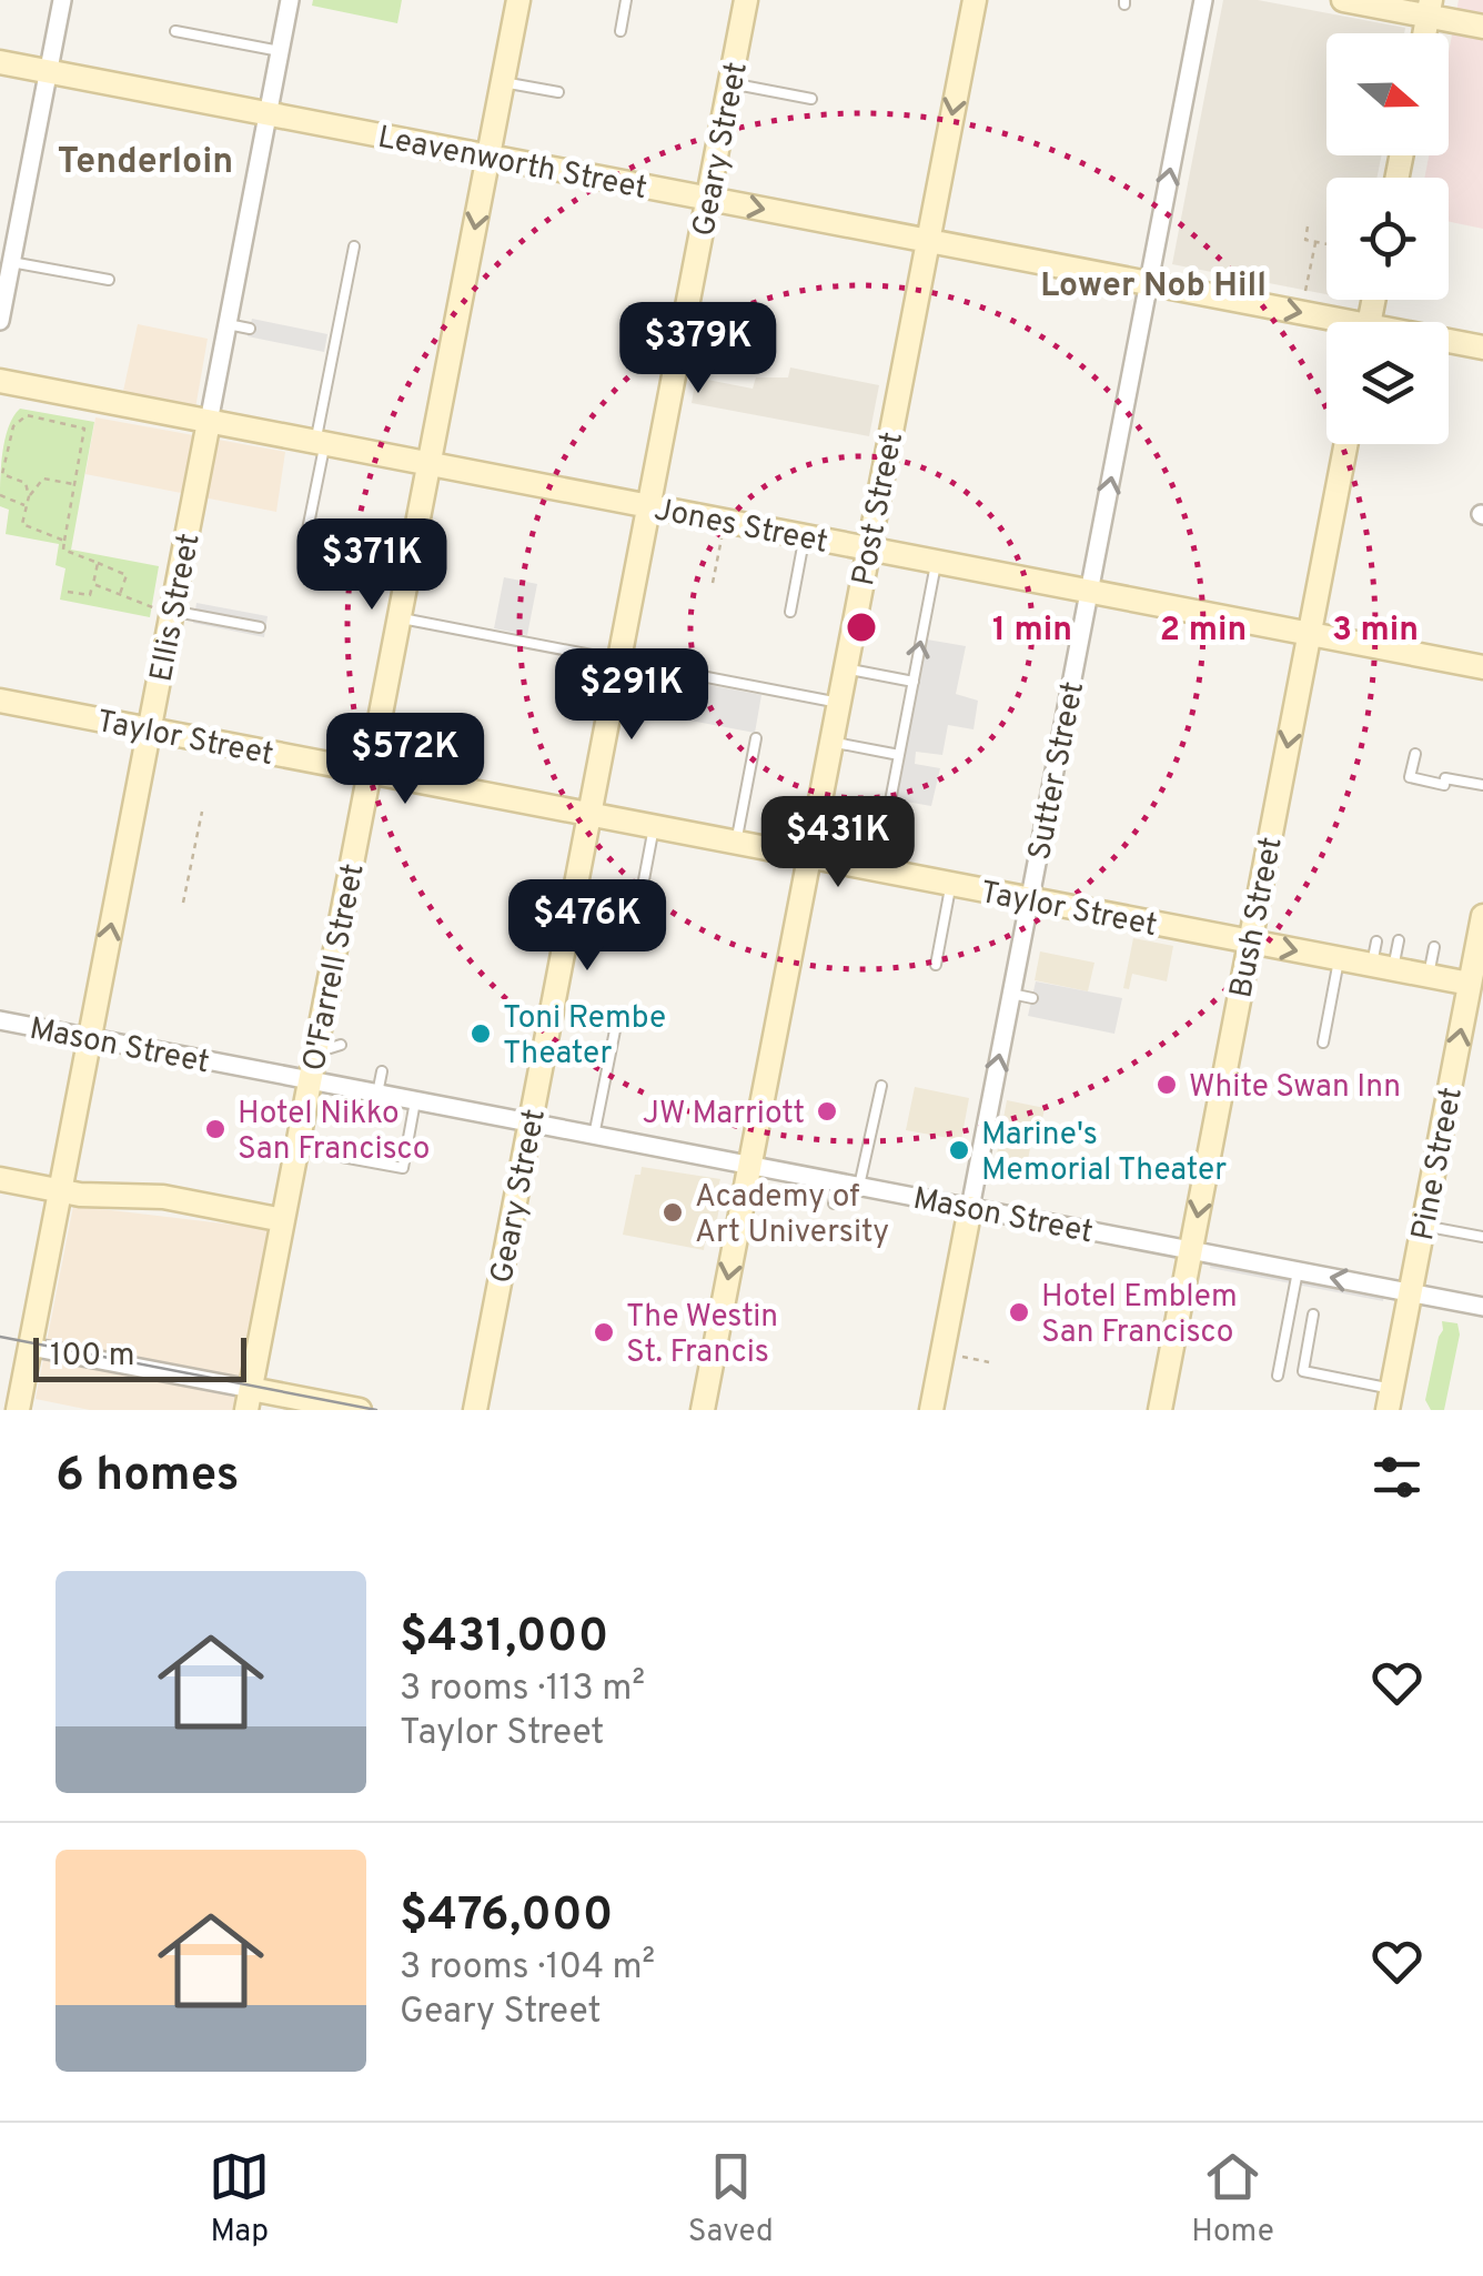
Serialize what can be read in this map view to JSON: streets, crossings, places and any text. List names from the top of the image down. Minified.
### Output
{"streets":{"main road":["Geary Street","Leavenworth Street","Post Street","Jones Street","Ellis Street","Taylor Street","Sutter Street","Bush Street","O'Farrell Street","Pine Street"],"street":["Mason Street"]},"crossings":[["Geary Street","Leavenworth Street"],["Geary Street","Jones Street"],["Geary Street","Taylor Street"],["Geary Street","Mason Street"],["Leavenworth Street","Post Street"],["Leavenworth Street","Ellis Street"],["Leavenworth Street","Sutter Street"],["Leavenworth Street","O'Farrell Street"],["Post Street","Jones Street"],["Post Street","Taylor Street"],["Post Street","Mason Street"],["Jones Street","Ellis Street"],["Jones Street","Sutter Street"],["Jones Street","Bush Street"],["Jones Street","O'Farrell Street"],["Ellis Street","Taylor Street"],["Ellis Street","Mason Street"],["Taylor Street","Sutter Street"],["Taylor Street","Bush Street"],["Taylor Street","O'Farrell Street"],["Taylor Street","Pine Street"],["Sutter Street","Mason Street"],["Bush Street","Mason Street"],["O'Farrell Street","Mason Street"],["Mason Street","Pine Street"]],"one_way":["Sutter Street","Bush Street","Pine Street"],"districts":["Tenderloin","Lower Nob Hill"],"places":["Toni Rembe Theater","White Swan Inn","JW Marriott","Hotel Nikko San Francisco","Marine's Memorial Theater","Academy of Art University","Hotel Emblem San Francisco","The Westin St. Francis"],"scale_bar":"100 m","north":"right","page":{"price":["$379K","$371K","$291K","$572K","$431K","$476K"],"scale":"100 m","heading":"6 homes","list":[{"name":"$431,000","note":"3 rooms · 113 m² · Taylor Street"},{"name":"$476,000","note":"3 rooms · 104 m² · Geary Street"}],"tabs":["Map","Saved","Home"]},"rings":["1 min","2 min","3 min"]}
